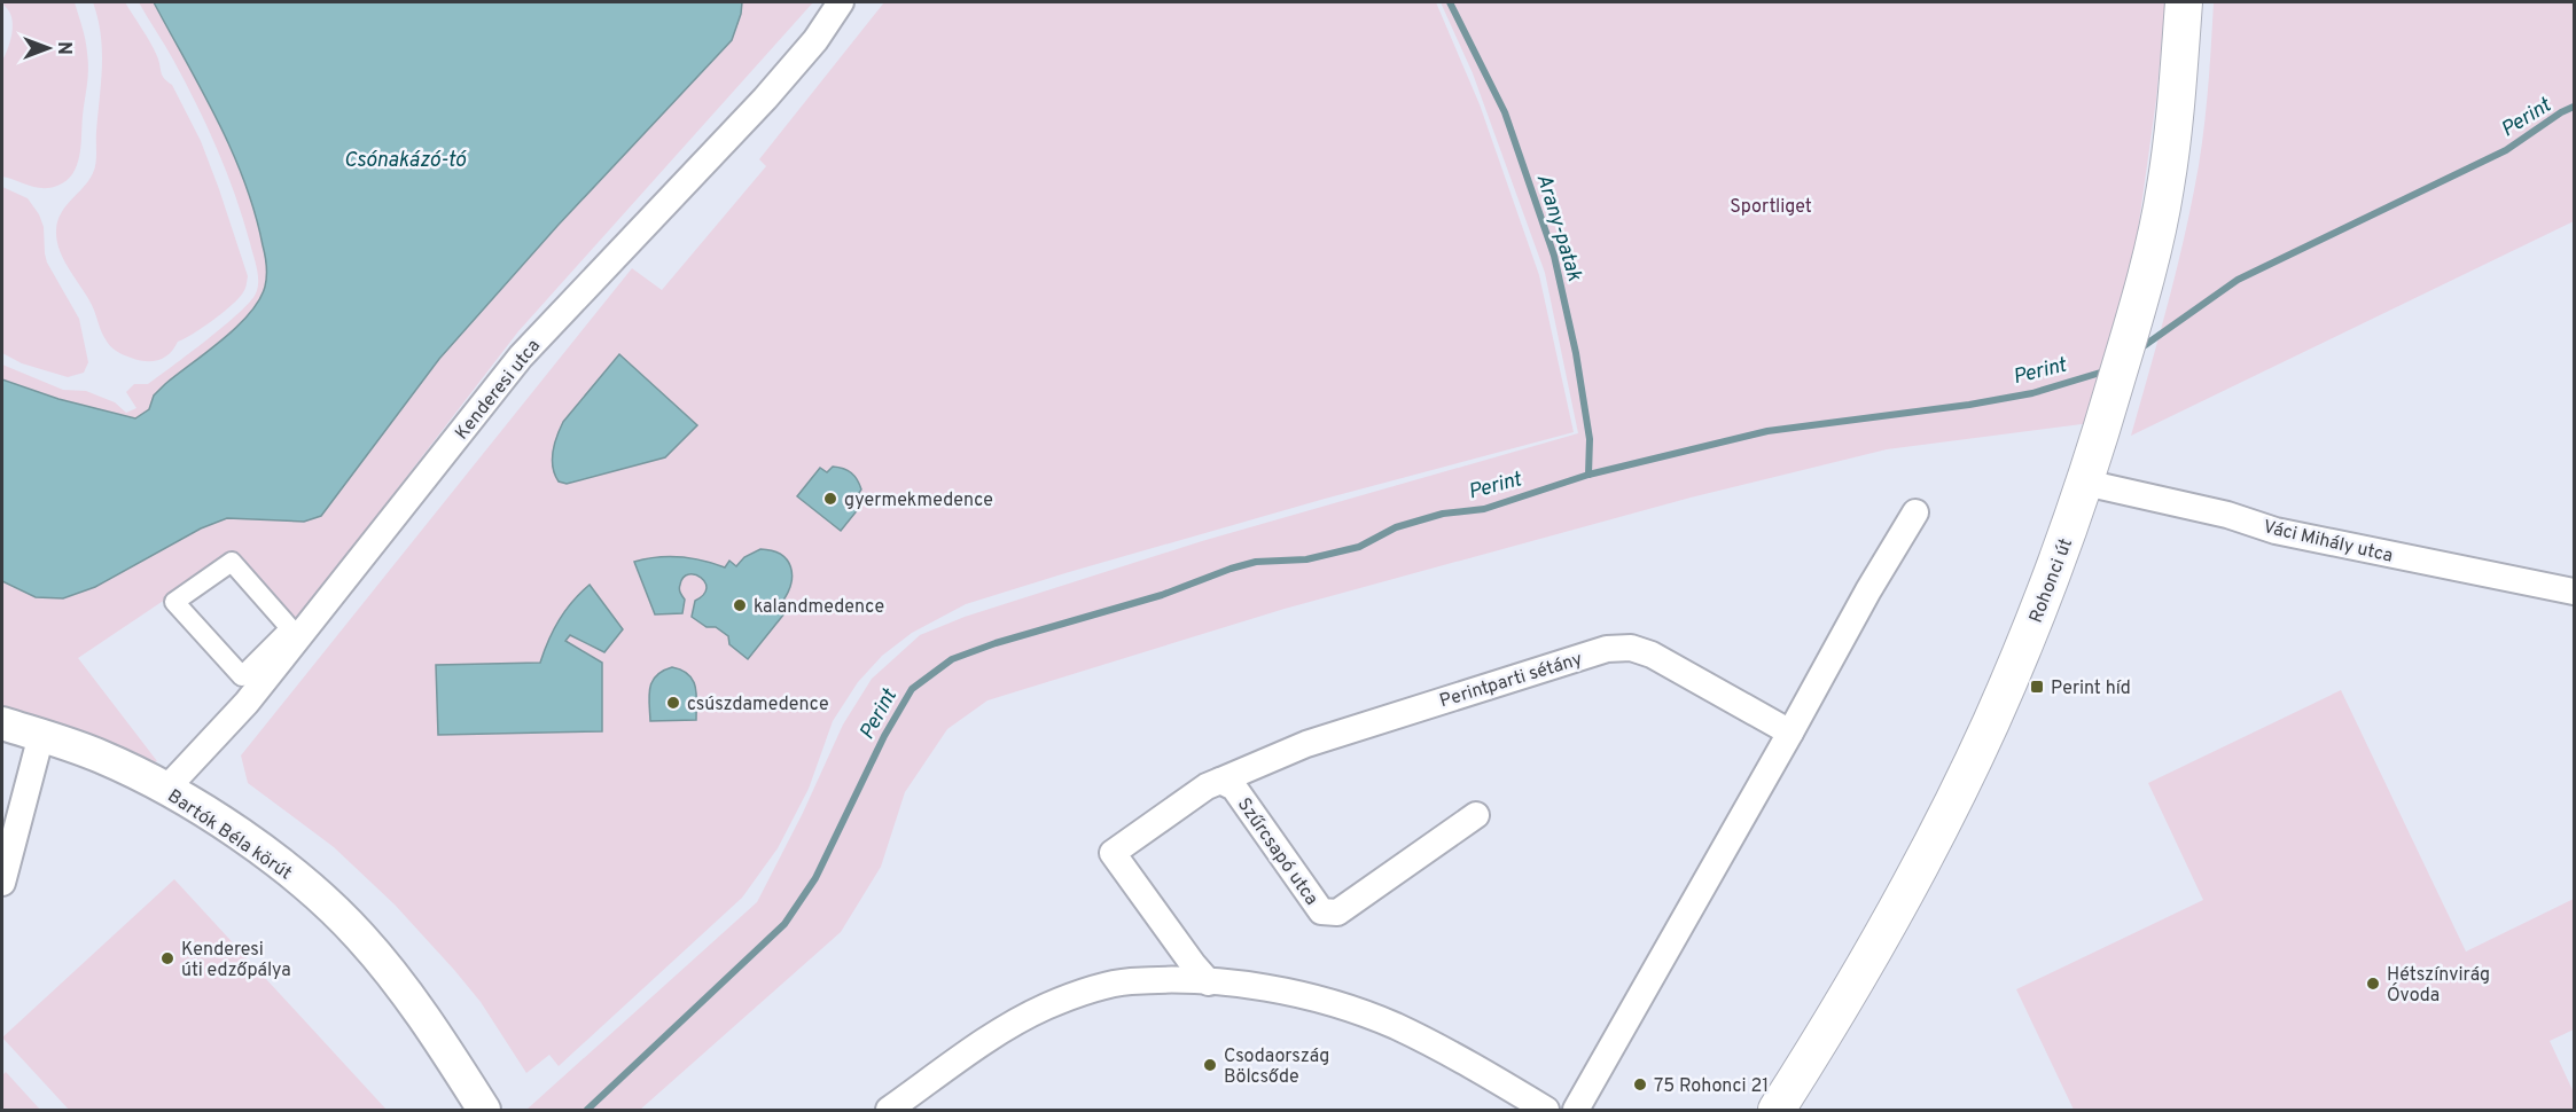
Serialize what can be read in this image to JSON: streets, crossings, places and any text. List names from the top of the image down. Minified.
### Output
{"streets":{"main road":["Rohonci út"],"street":["Kenderesi utca","Váci Mihály utca","Perintparti sétány","Bartók Béla körút","Szűrcsapó utca"]},"crossings":[["Kenderesi utca","Bartók Béla körút"],["Váci Mihály utca","Rohonci út"],["Perintparti sétány","Szűrcsapó utca"]],"water":["Perint","Csónakázó-tó","Arany-patak"],"parks":["Sportliget"],"places":{"other":["gyermekmedence","kalandmedence","csúszdamedence","Kenderesi úti edzőpálya","Hétszínvirág Óvoda","Csodaország Bölcsőde","75 Rohonci 21"],"transit":["Perint híd"]},"north":"right"}
